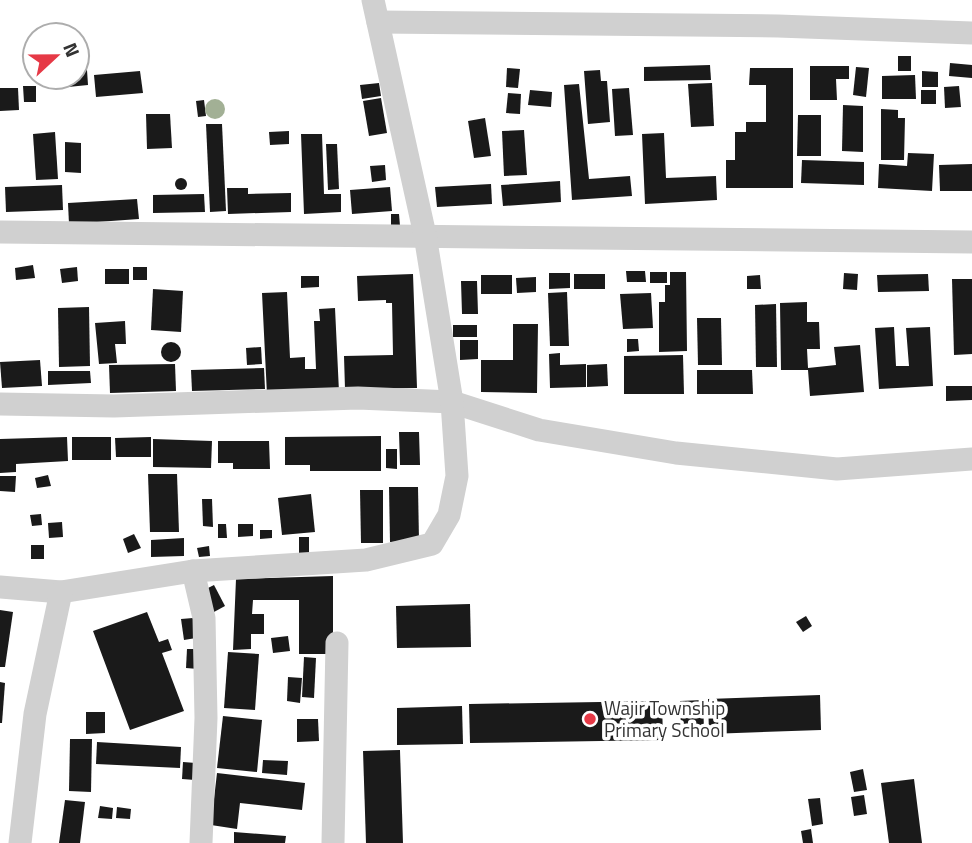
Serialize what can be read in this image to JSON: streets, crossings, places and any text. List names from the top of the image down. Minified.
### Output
{"places":["Wajir Township Primary School"],"north":"right"}
